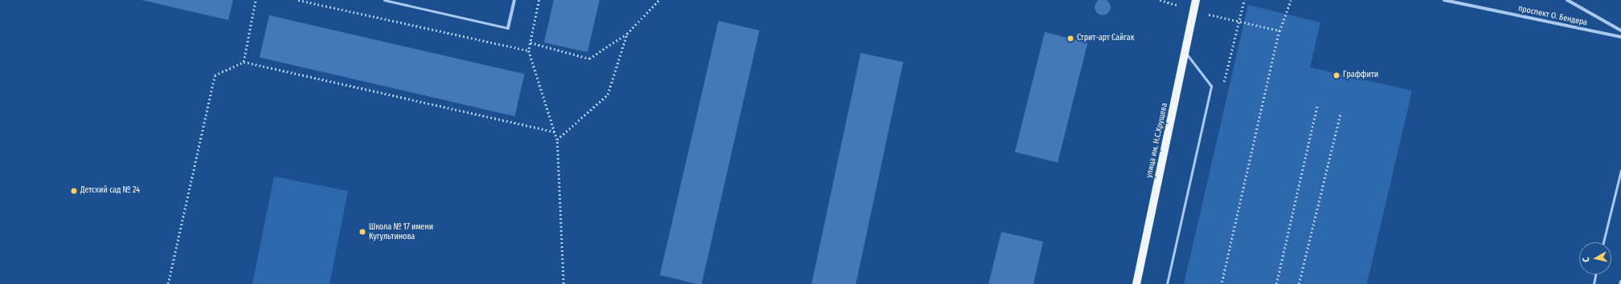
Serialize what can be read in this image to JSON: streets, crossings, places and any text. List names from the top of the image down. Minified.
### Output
{"streets":{"main road":["улица им. Н.С.Хрущева"],"street":["проспект О. Бендера"]},"places":["Стрит-арт Сайгак","Граффити","Детский сад № 24","Школа № 17 имени Кугультинова"],"north":"left"}
